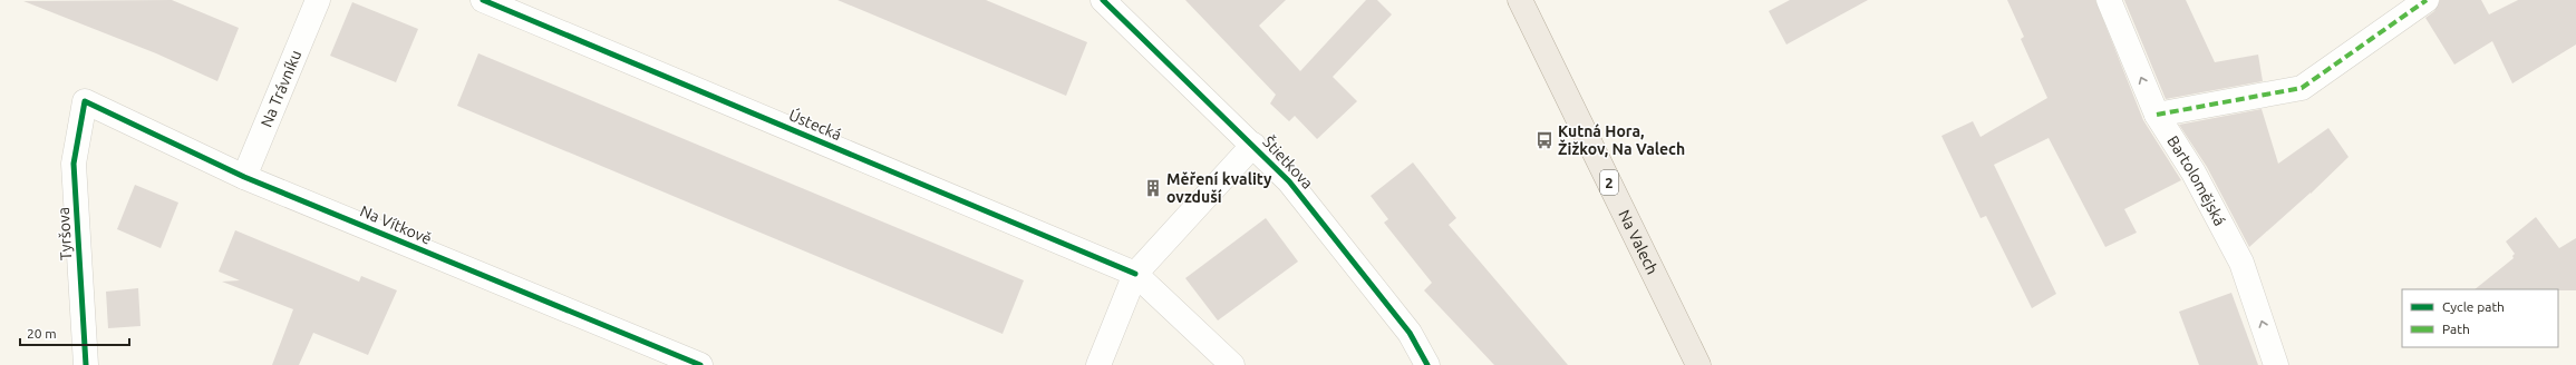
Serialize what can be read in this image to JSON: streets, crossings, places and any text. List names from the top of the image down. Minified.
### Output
{"streets":{"main road":["2","Na Valech"],"street":["Na Trávníku","Ústecká","Štietkova","Bartolomějská","Na Vítkově","Tyršova"]},"crossings":[["Na Trávníku","Na Vítkově"],["Na Vítkově","Tyršova"]],"one_way":["Bartolomějská"],"places":{"bus stop":["Kutná Hora, Žižkov, Na Valech"],"building":["Měření kvality ovzduší"]},"legend":["Cycle path","Path"],"scale_bar":"20 m"}
